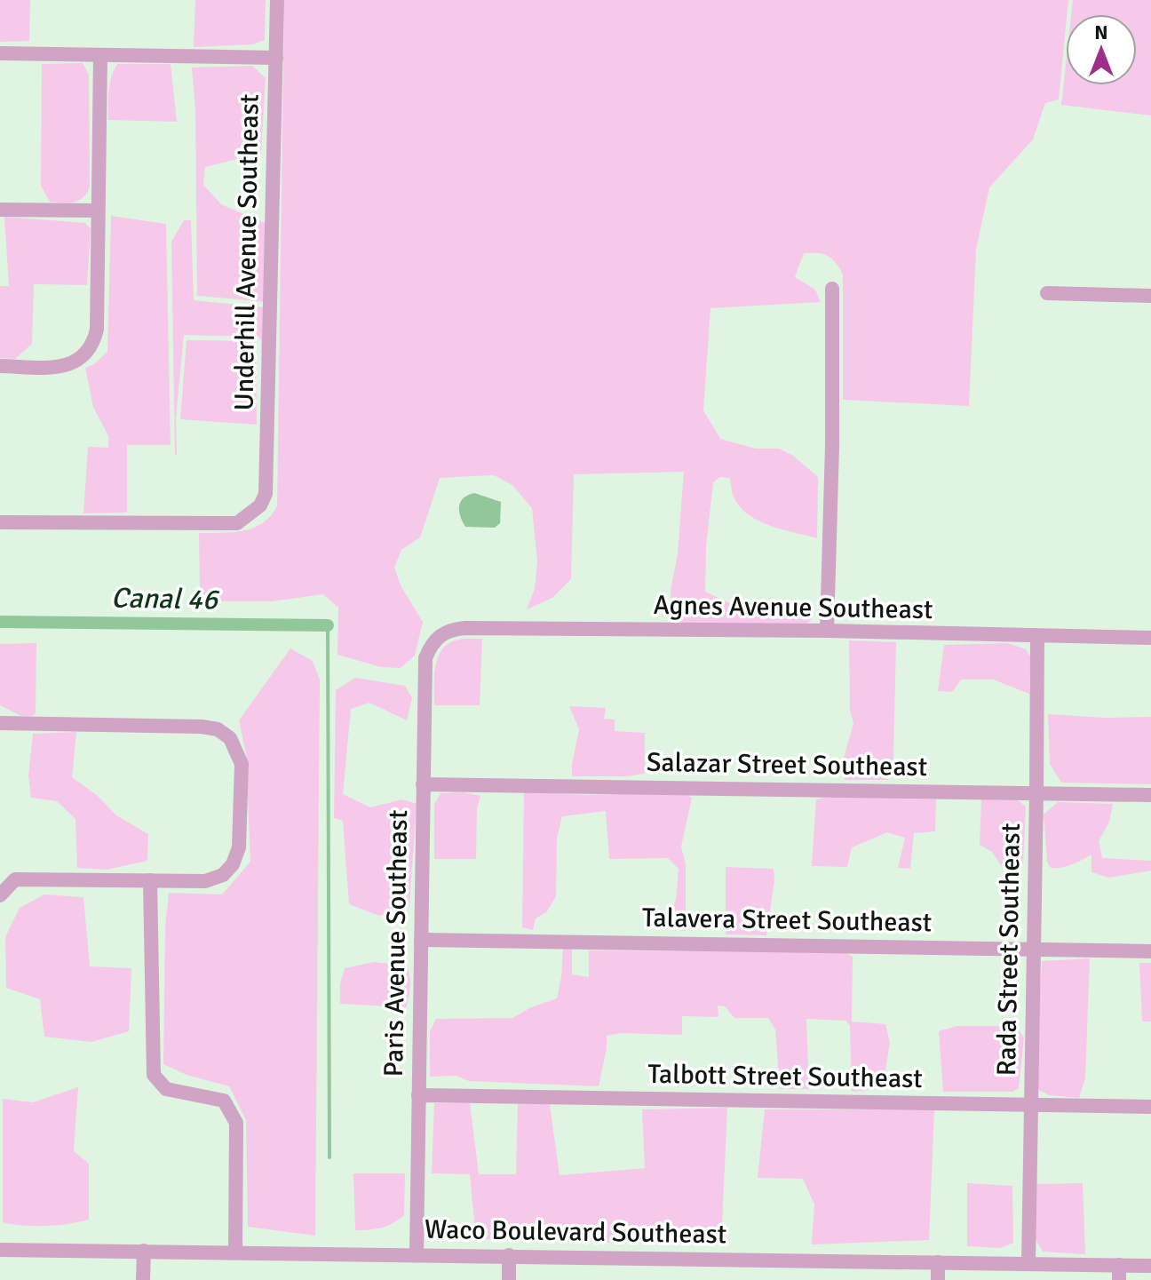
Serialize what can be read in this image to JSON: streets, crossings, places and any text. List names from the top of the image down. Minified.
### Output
{"streets":{"street":["Underhill Avenue Southeast","Agnes Avenue Southeast","Salazar Street Southeast","Talavera Street Southeast","Paris Avenue Southeast","Rada Street Southeast","Talbott Street Southeast","Waco Boulevard Southeast"]},"crossings":[["Agnes Avenue Southeast","Paris Avenue Southeast"],["Agnes Avenue Southeast","Rada Street Southeast"],["Salazar Street Southeast","Paris Avenue Southeast"],["Salazar Street Southeast","Rada Street Southeast"],["Talavera Street Southeast","Paris Avenue Southeast"],["Talavera Street Southeast","Rada Street Southeast"],["Paris Avenue Southeast","Talbott Street Southeast"],["Paris Avenue Southeast","Waco Boulevard Southeast"],["Rada Street Southeast","Talbott Street Southeast"],["Rada Street Southeast","Waco Boulevard Southeast"]],"water":["Canal 46"],"north":"top"}
